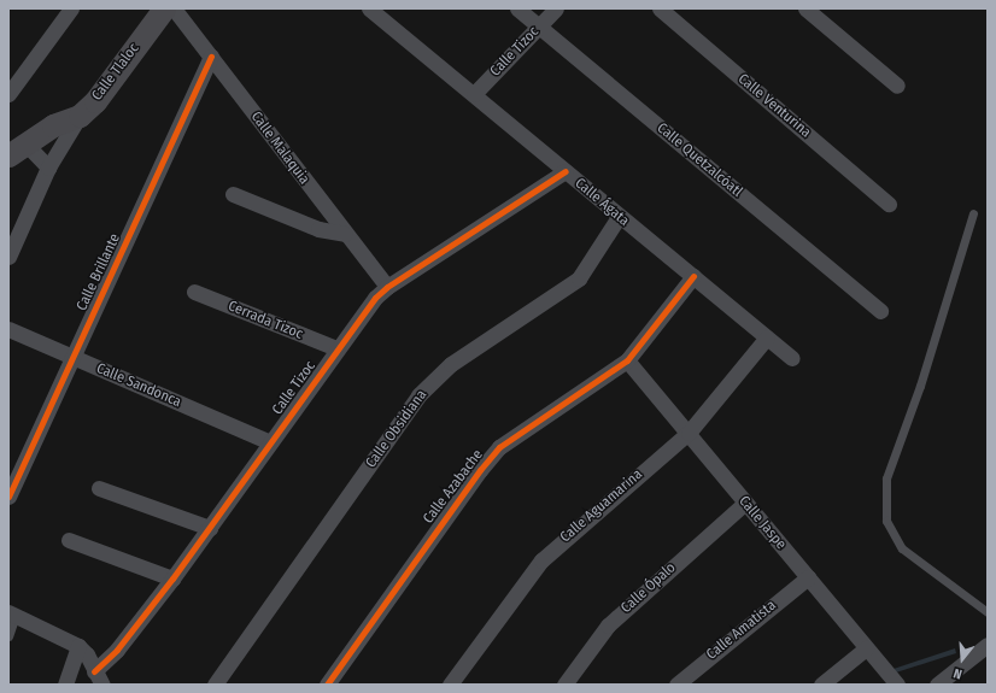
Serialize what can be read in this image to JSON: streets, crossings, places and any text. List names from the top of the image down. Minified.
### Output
{"streets":{"street":["Calle Tizoc","Calle Tlaloc","Calle Venturina","Calle Malaquia","Calle Quetzalcóatl","Calle Ágata","Calle Brillante","Cerrada Tizoc","Calle Sandonca","Calle Obsidiana","Calle Azabache","Calle Aguamarina","Calle Jaspe","Calle Ópalo","Calle Amatista"]},"crossings":[["Calle Tizoc","Calle Malaquia"],["Calle Tizoc","Calle Quetzalcóatl"],["Calle Tizoc","Calle Ágata"],["Calle Tizoc","Cerrada Tizoc"],["Calle Tizoc","Calle Sandonca"],["Calle Malaquia","Calle Brillante"],["Calle Ágata","Calle Obsidiana"],["Calle Ágata","Calle Azabache"],["Calle Ágata","Calle Aguamarina"],["Calle Brillante","Calle Sandonca"],["Calle Azabache","Calle Jaspe"],["Calle Aguamarina","Calle Jaspe"],["Calle Jaspe","Calle Ópalo"],["Calle Jaspe","Calle Amatista"]],"north":"bottom"}
